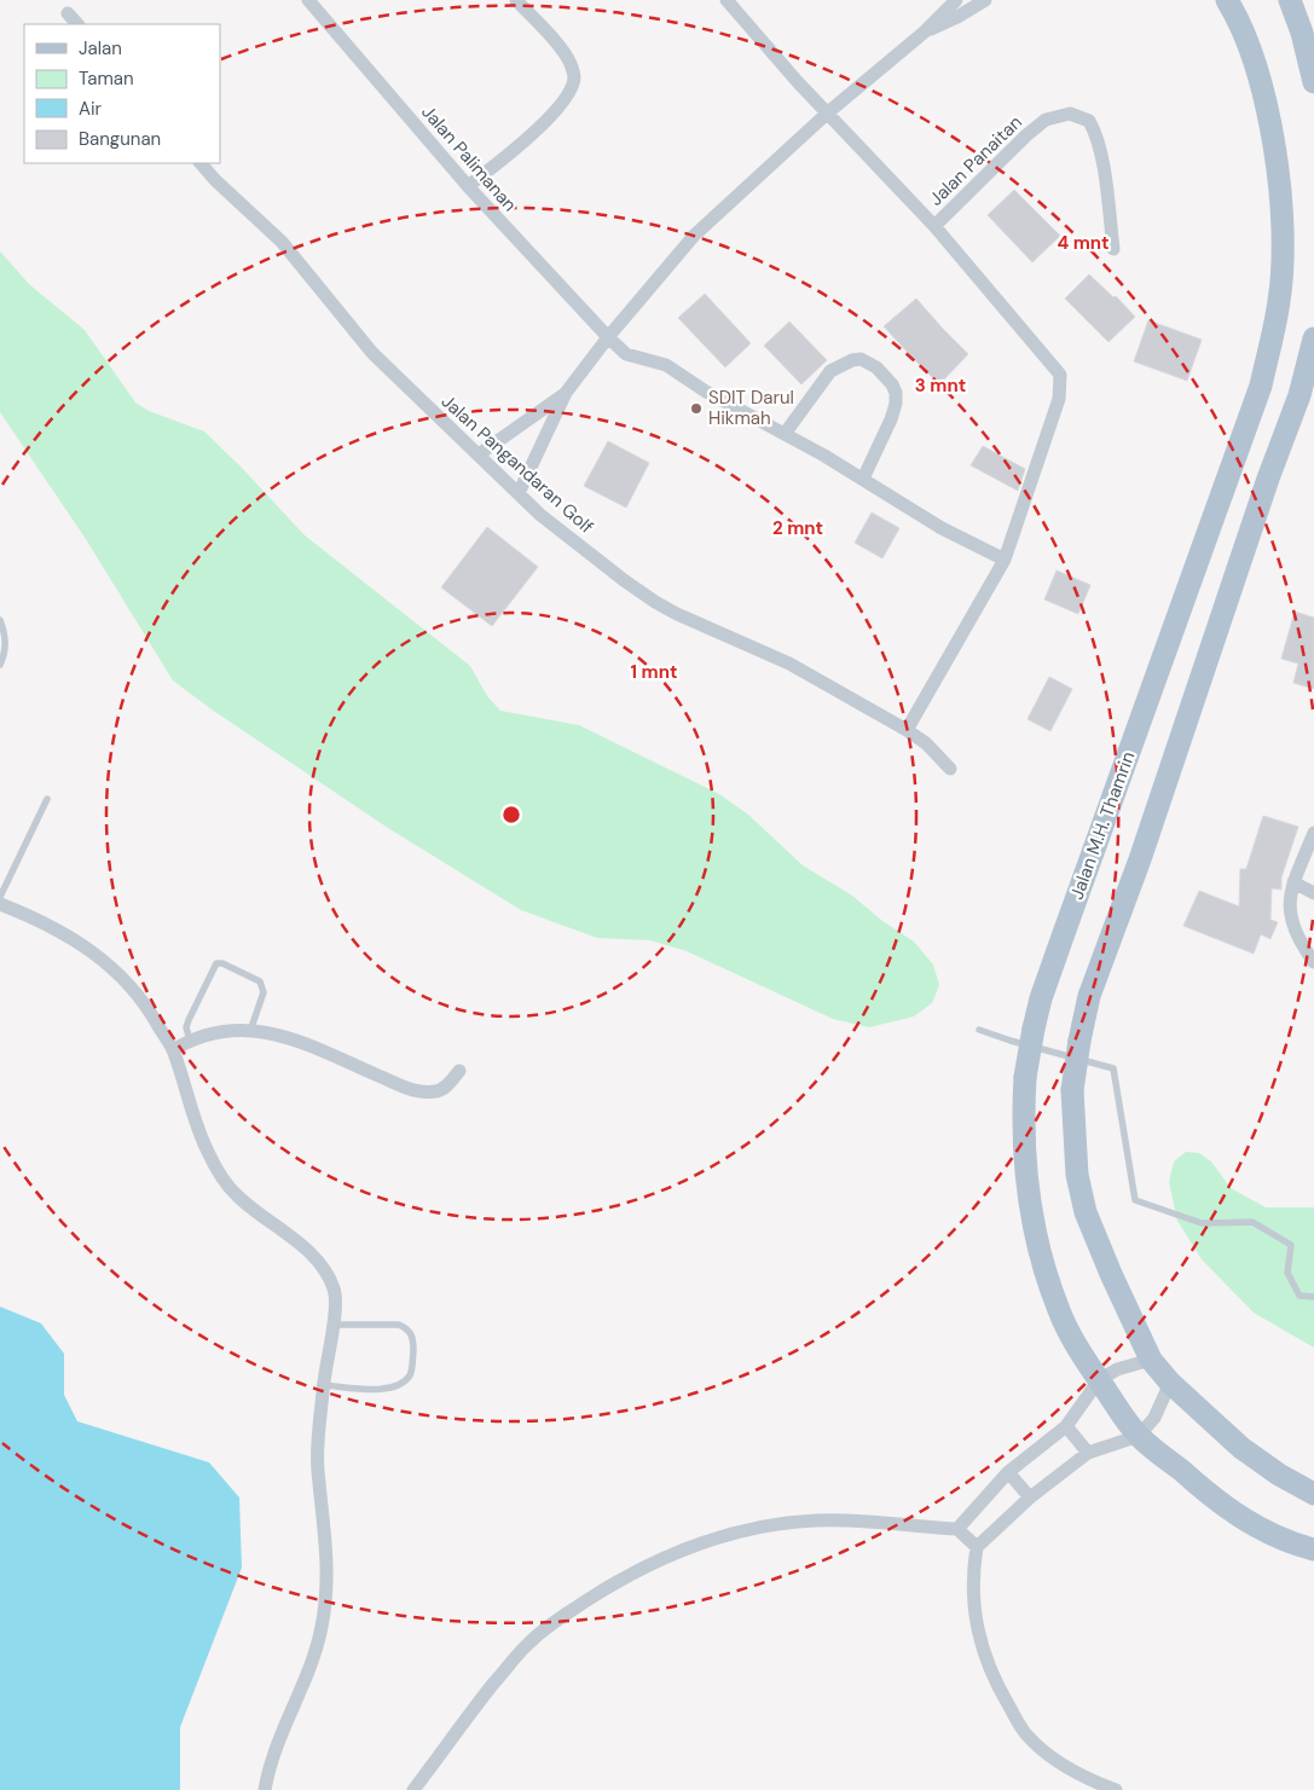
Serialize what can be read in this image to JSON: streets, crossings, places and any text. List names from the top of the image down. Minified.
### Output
{"streets":{"main road":["Jalan M.H. Thamrin"],"street":["Jalan Palimanan","Jalan Panaitan","Jalan Pangandaran Golf"]},"places":["SDIT Darul Hikmah"],"legend":["Jalan","Taman","Air","Bangunan"],"rings":["4 mnt","3 mnt","2 mnt","1 mnt"]}
